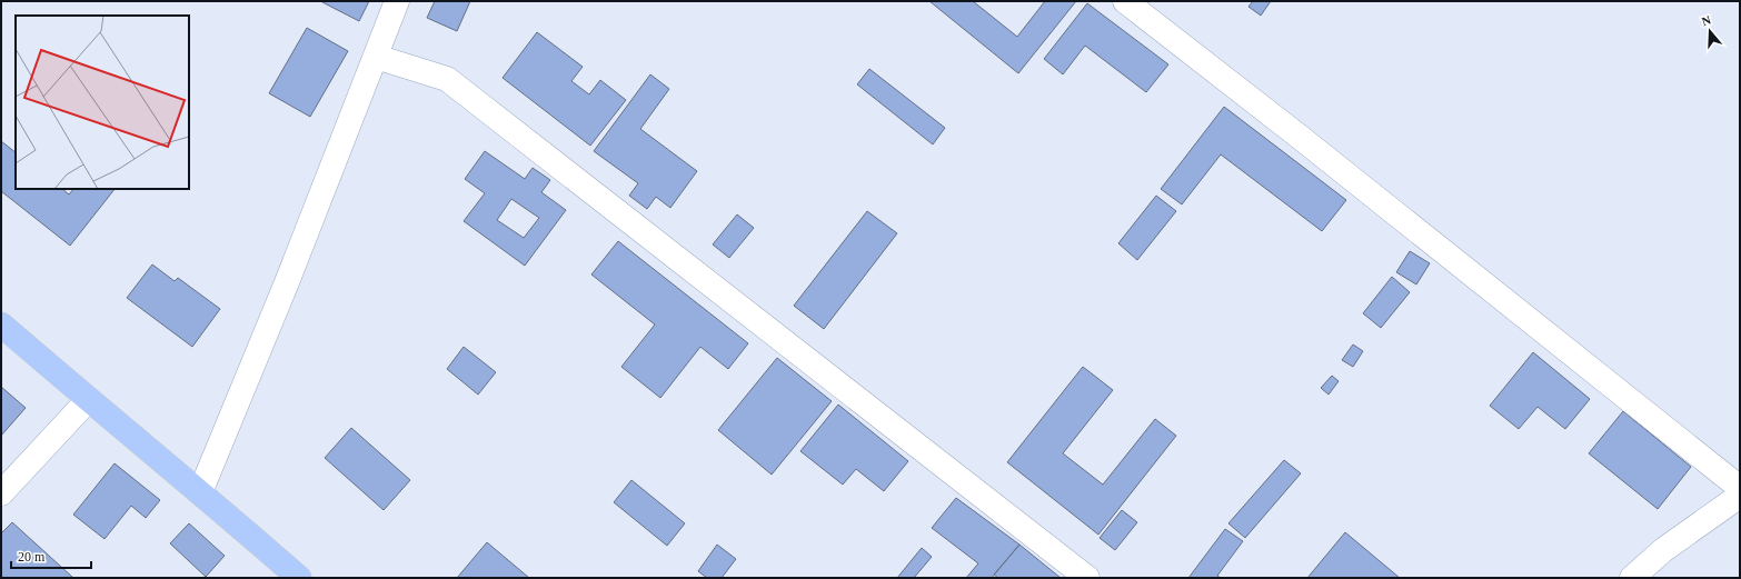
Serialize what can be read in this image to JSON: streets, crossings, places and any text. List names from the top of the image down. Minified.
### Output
{"scale_bar":"20 m","north":"top"}
